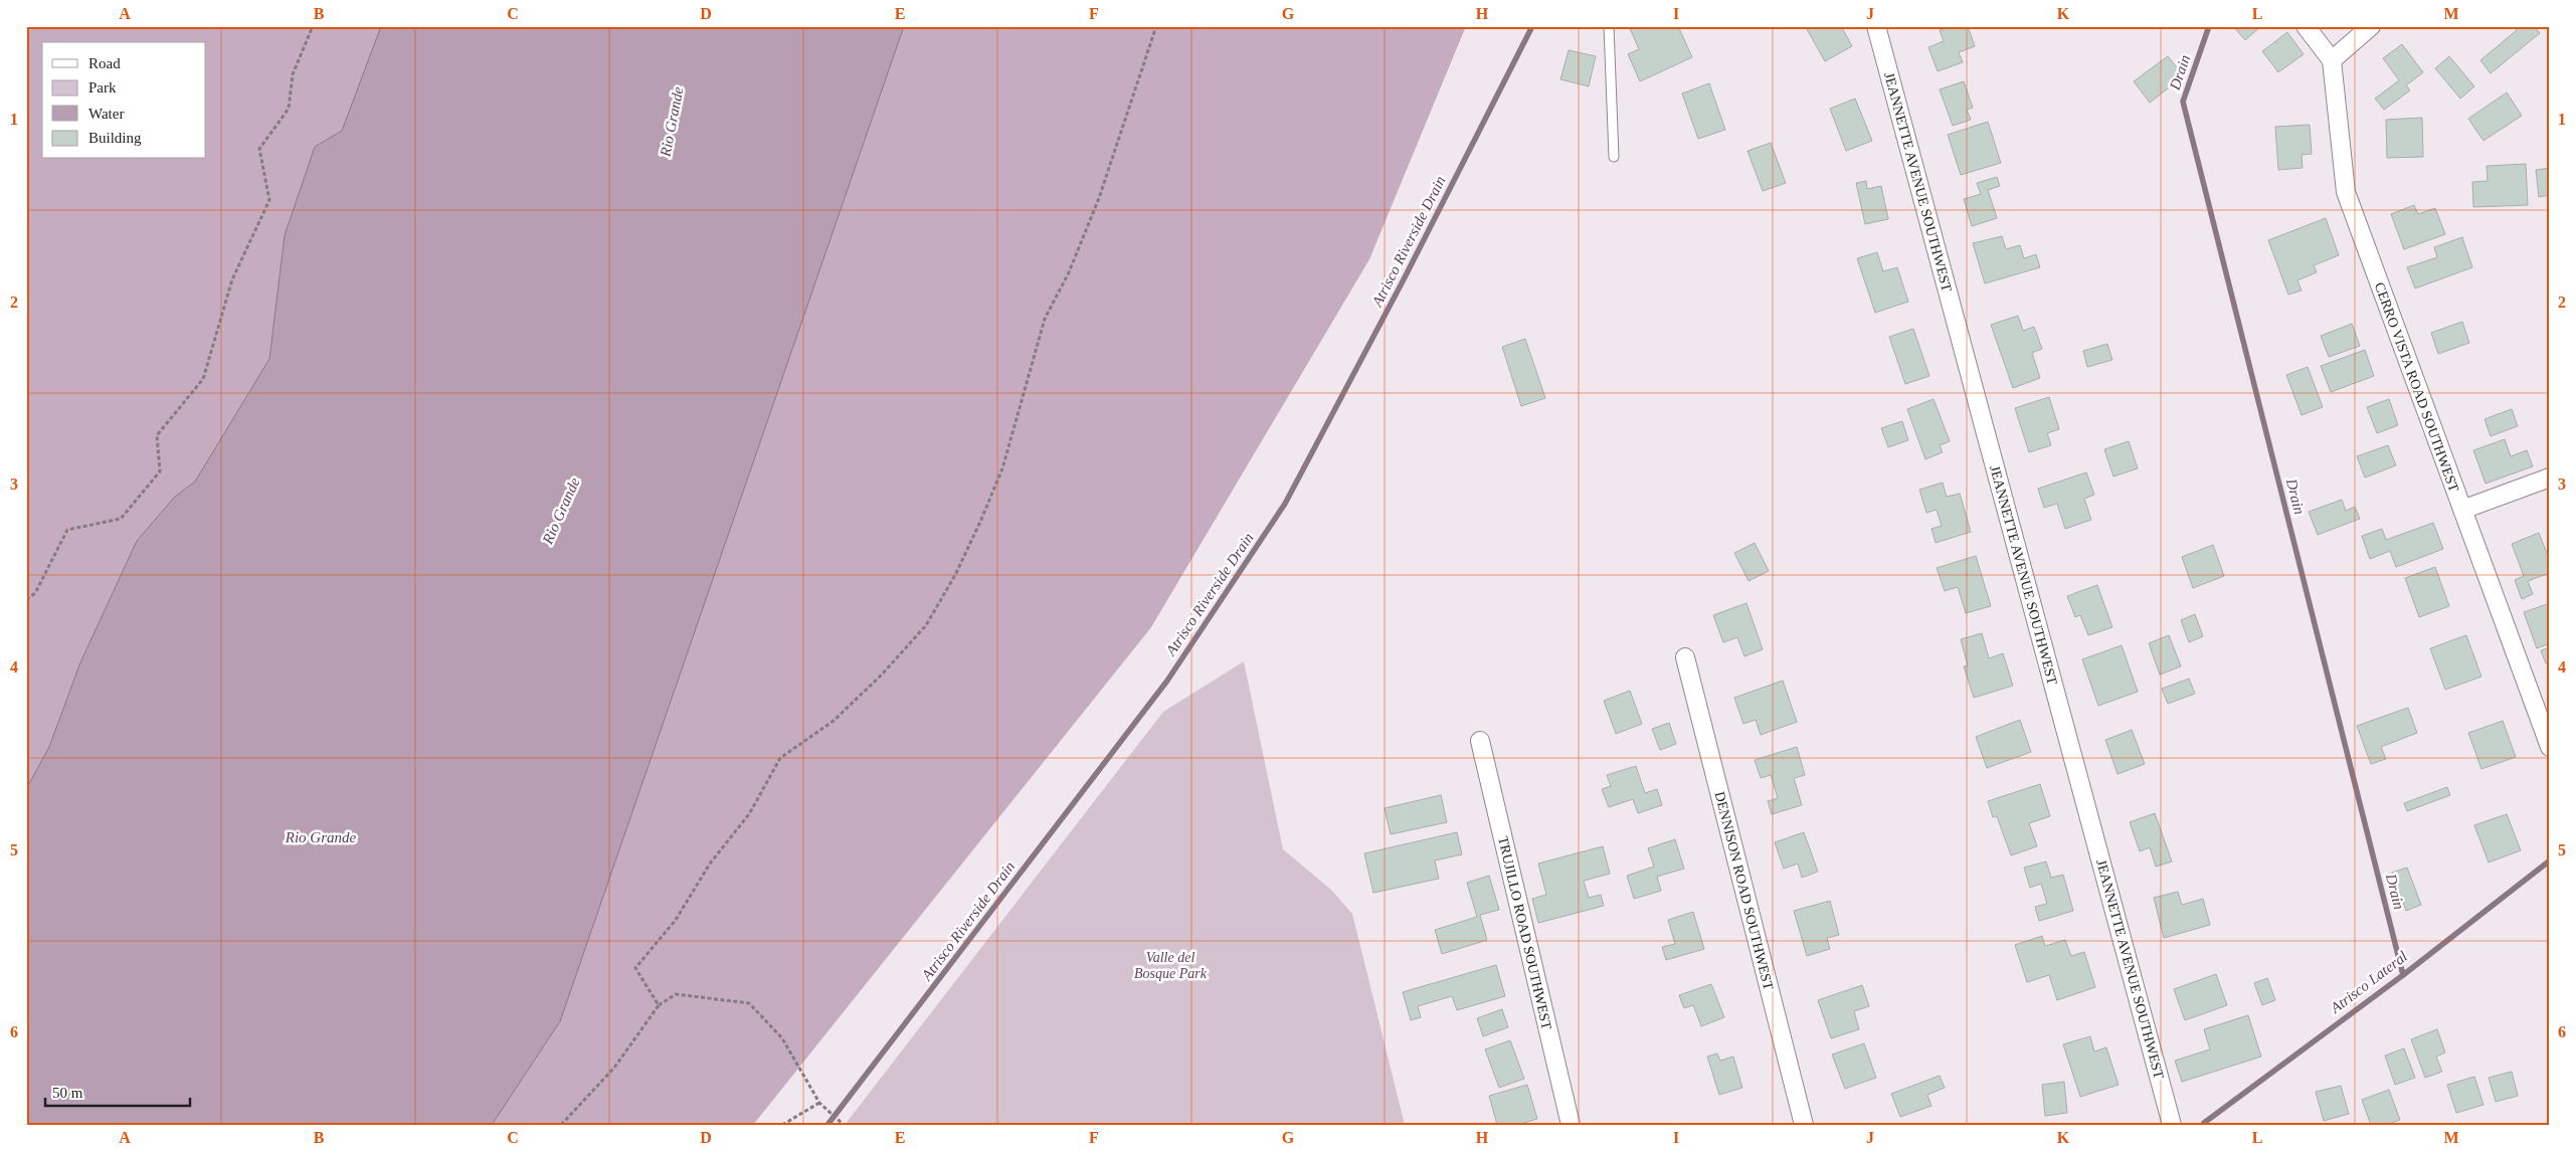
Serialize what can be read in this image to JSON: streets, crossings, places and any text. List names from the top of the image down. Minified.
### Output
{"streets":{"street":["JEANNETTE AVENUE SOUTHWEST","CERRO VISTA ROAD SOUTHWEST","DENNISON ROAD SOUTHWEST","TRUJILLO ROAD SOUTHWEST"]},"water":["Drain","Rio Grande","Atrisco Riverside Drain","Atrisco Lateral"],"parks":["Valle del Bosque Park"],"legend":["Road","Park","Water","Building"],"scale_bar":"50 m","grid":{"columns":["A","B","C","D","E","F","G","H","I","J","K","L","M"],"rows":["1","2","3","4","5","6"]}}
